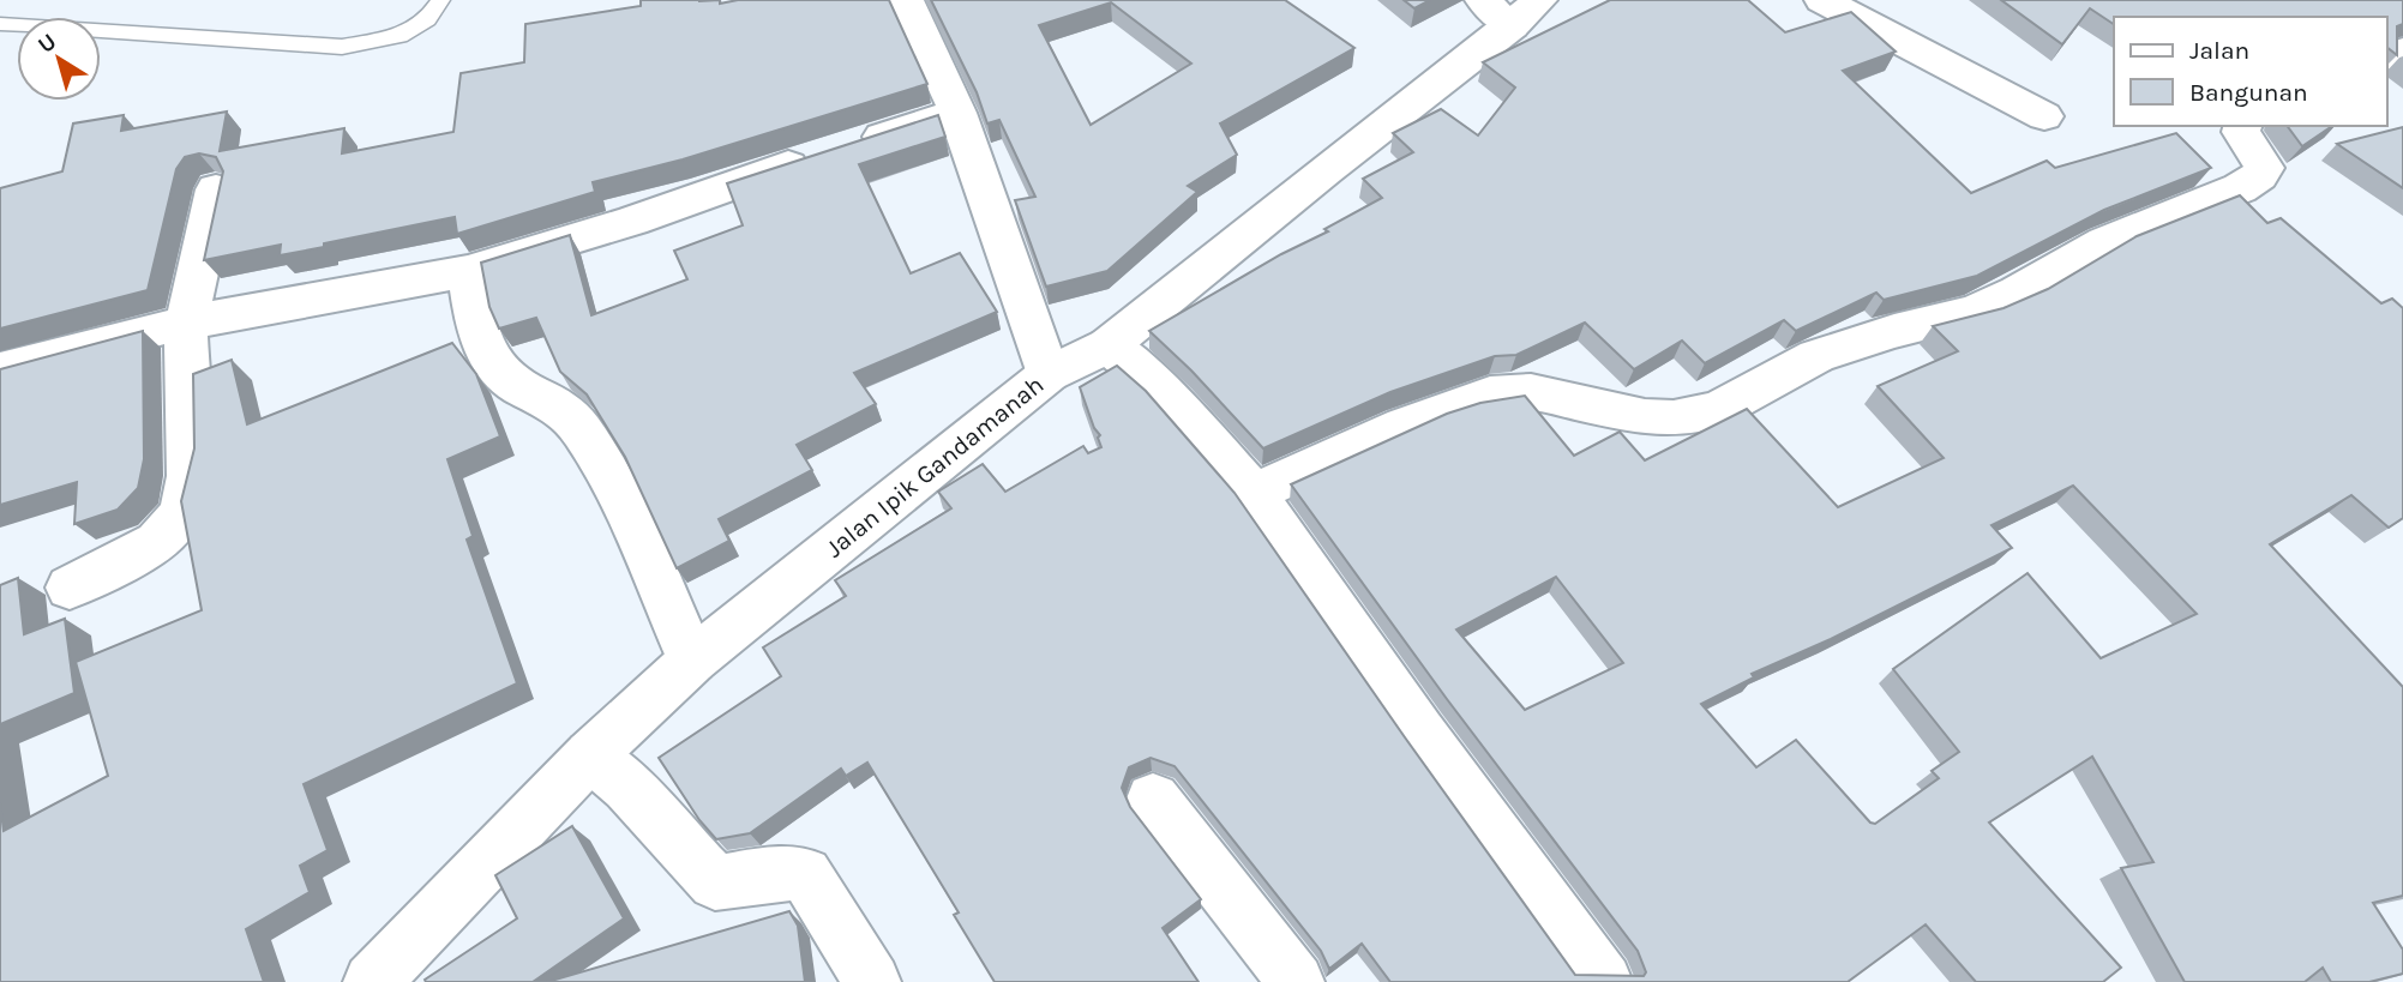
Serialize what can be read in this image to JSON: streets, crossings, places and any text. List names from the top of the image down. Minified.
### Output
{"streets":{"street":["Jalan Ipik Gandamanah"]},"legend":["Jalan","Bangunan"],"north":"top left"}
